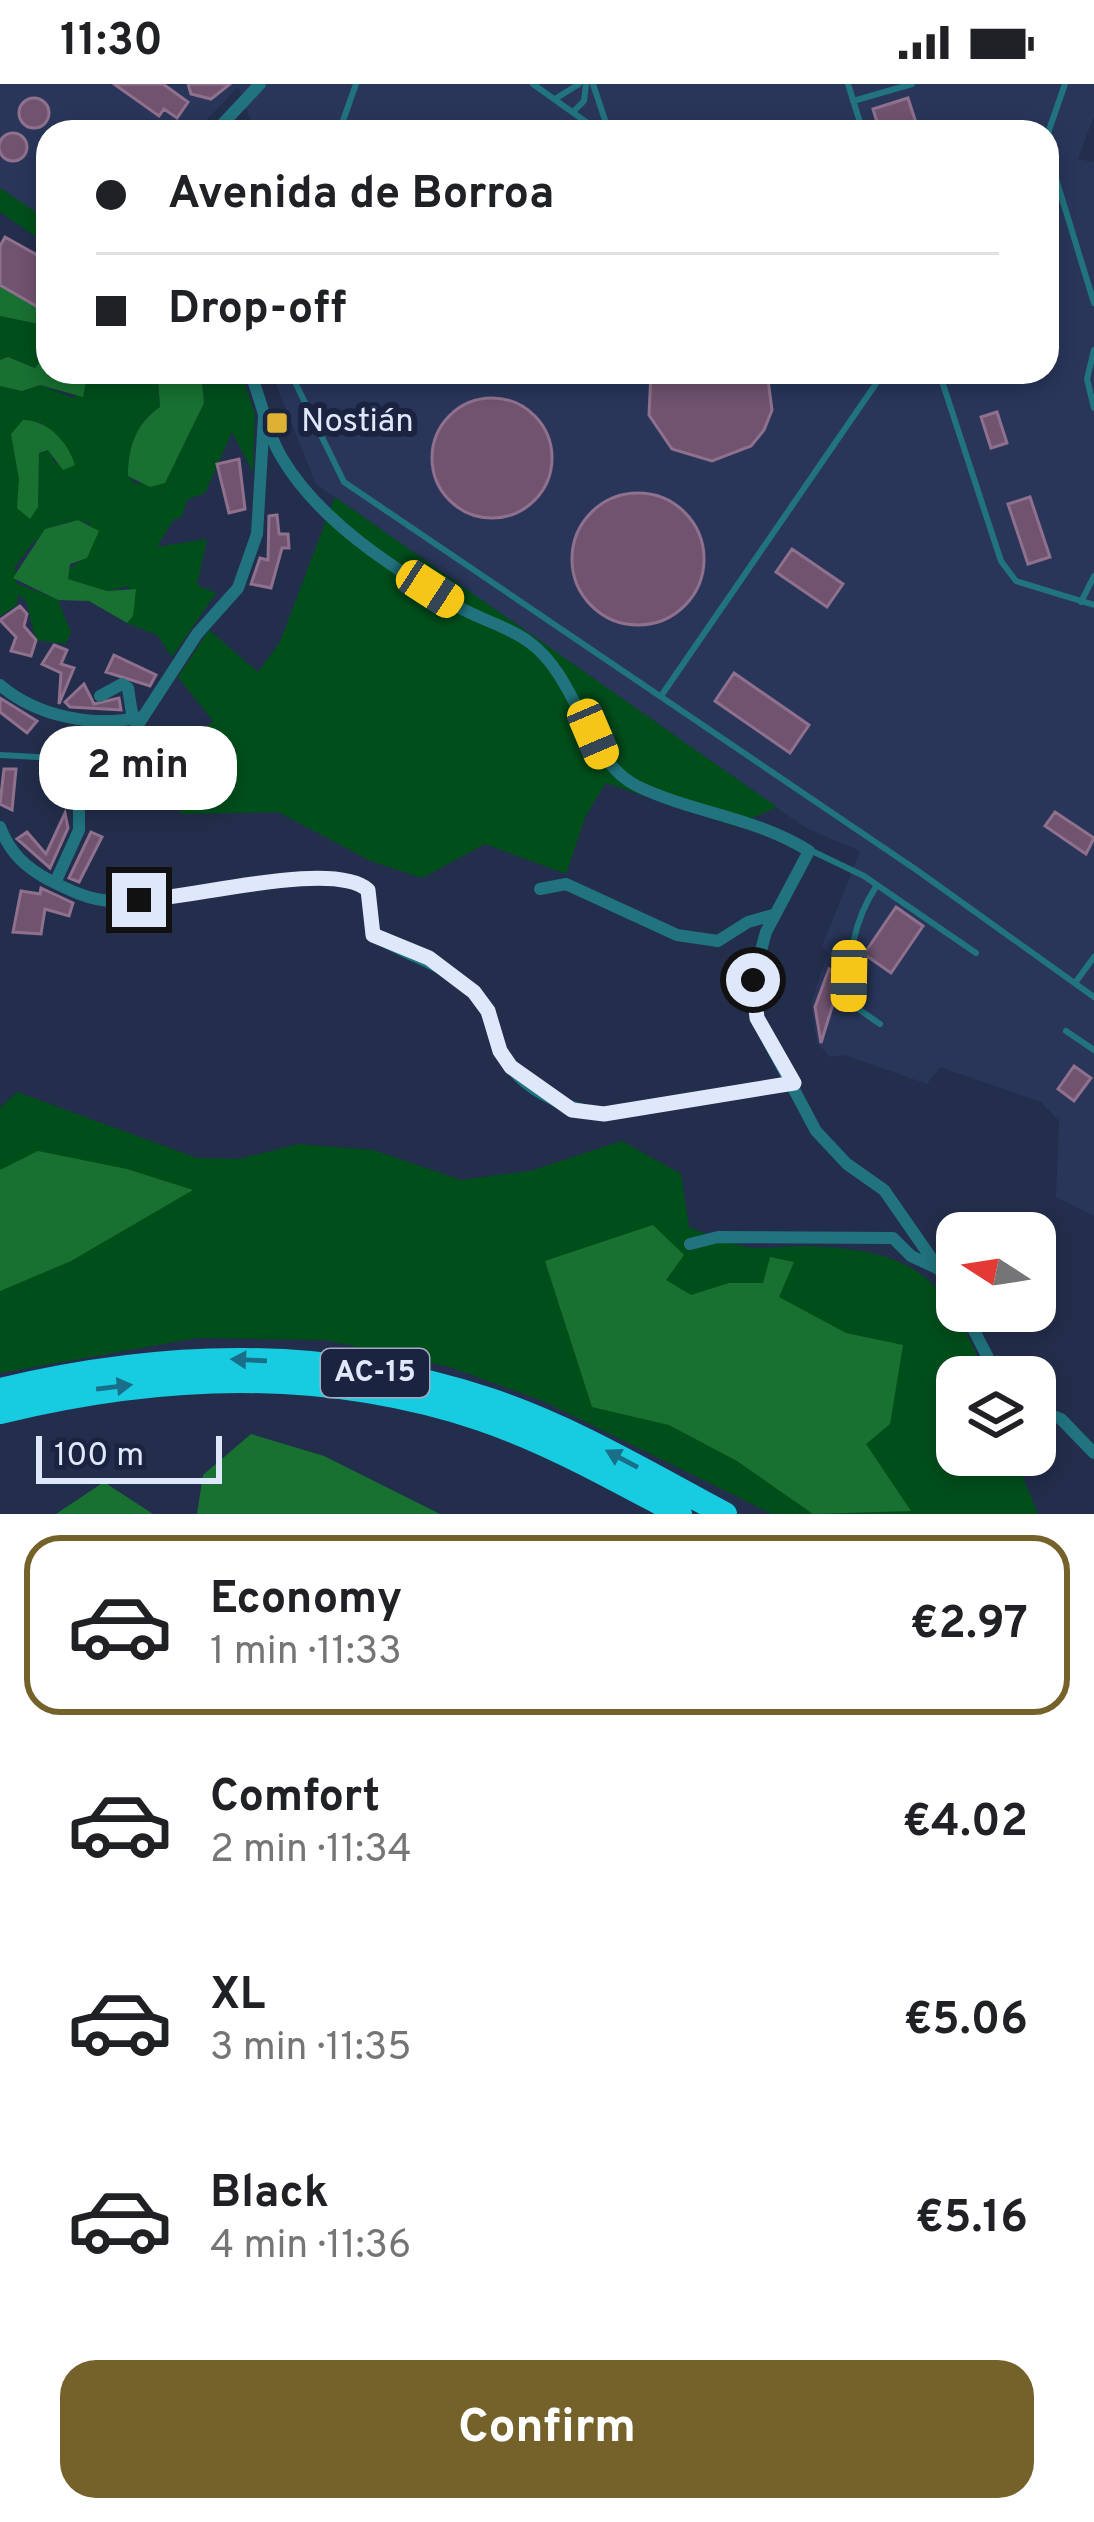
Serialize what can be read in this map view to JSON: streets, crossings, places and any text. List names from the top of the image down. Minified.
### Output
{"streets":{"highway":["AC-15"]},"places":{"transit":["Nostián"]},"scale_bar":"100 m","north":"left","page":{"status":"11:30","banner":["Avenida de Borroa","Drop-off"],"bubble":"2 min","scale":"100 m","list":[{"name":"Economy","note":"1 min · 11:33","value":"€2.97"},{"name":"Comfort","note":"2 min · 11:34","value":"€4.02"},{"name":"XL","note":"3 min · 11:35","value":"€5.06"},{"name":"Black","note":"4 min · 11:36","value":"€5.16"}],"buttons":"Confirm"}}
